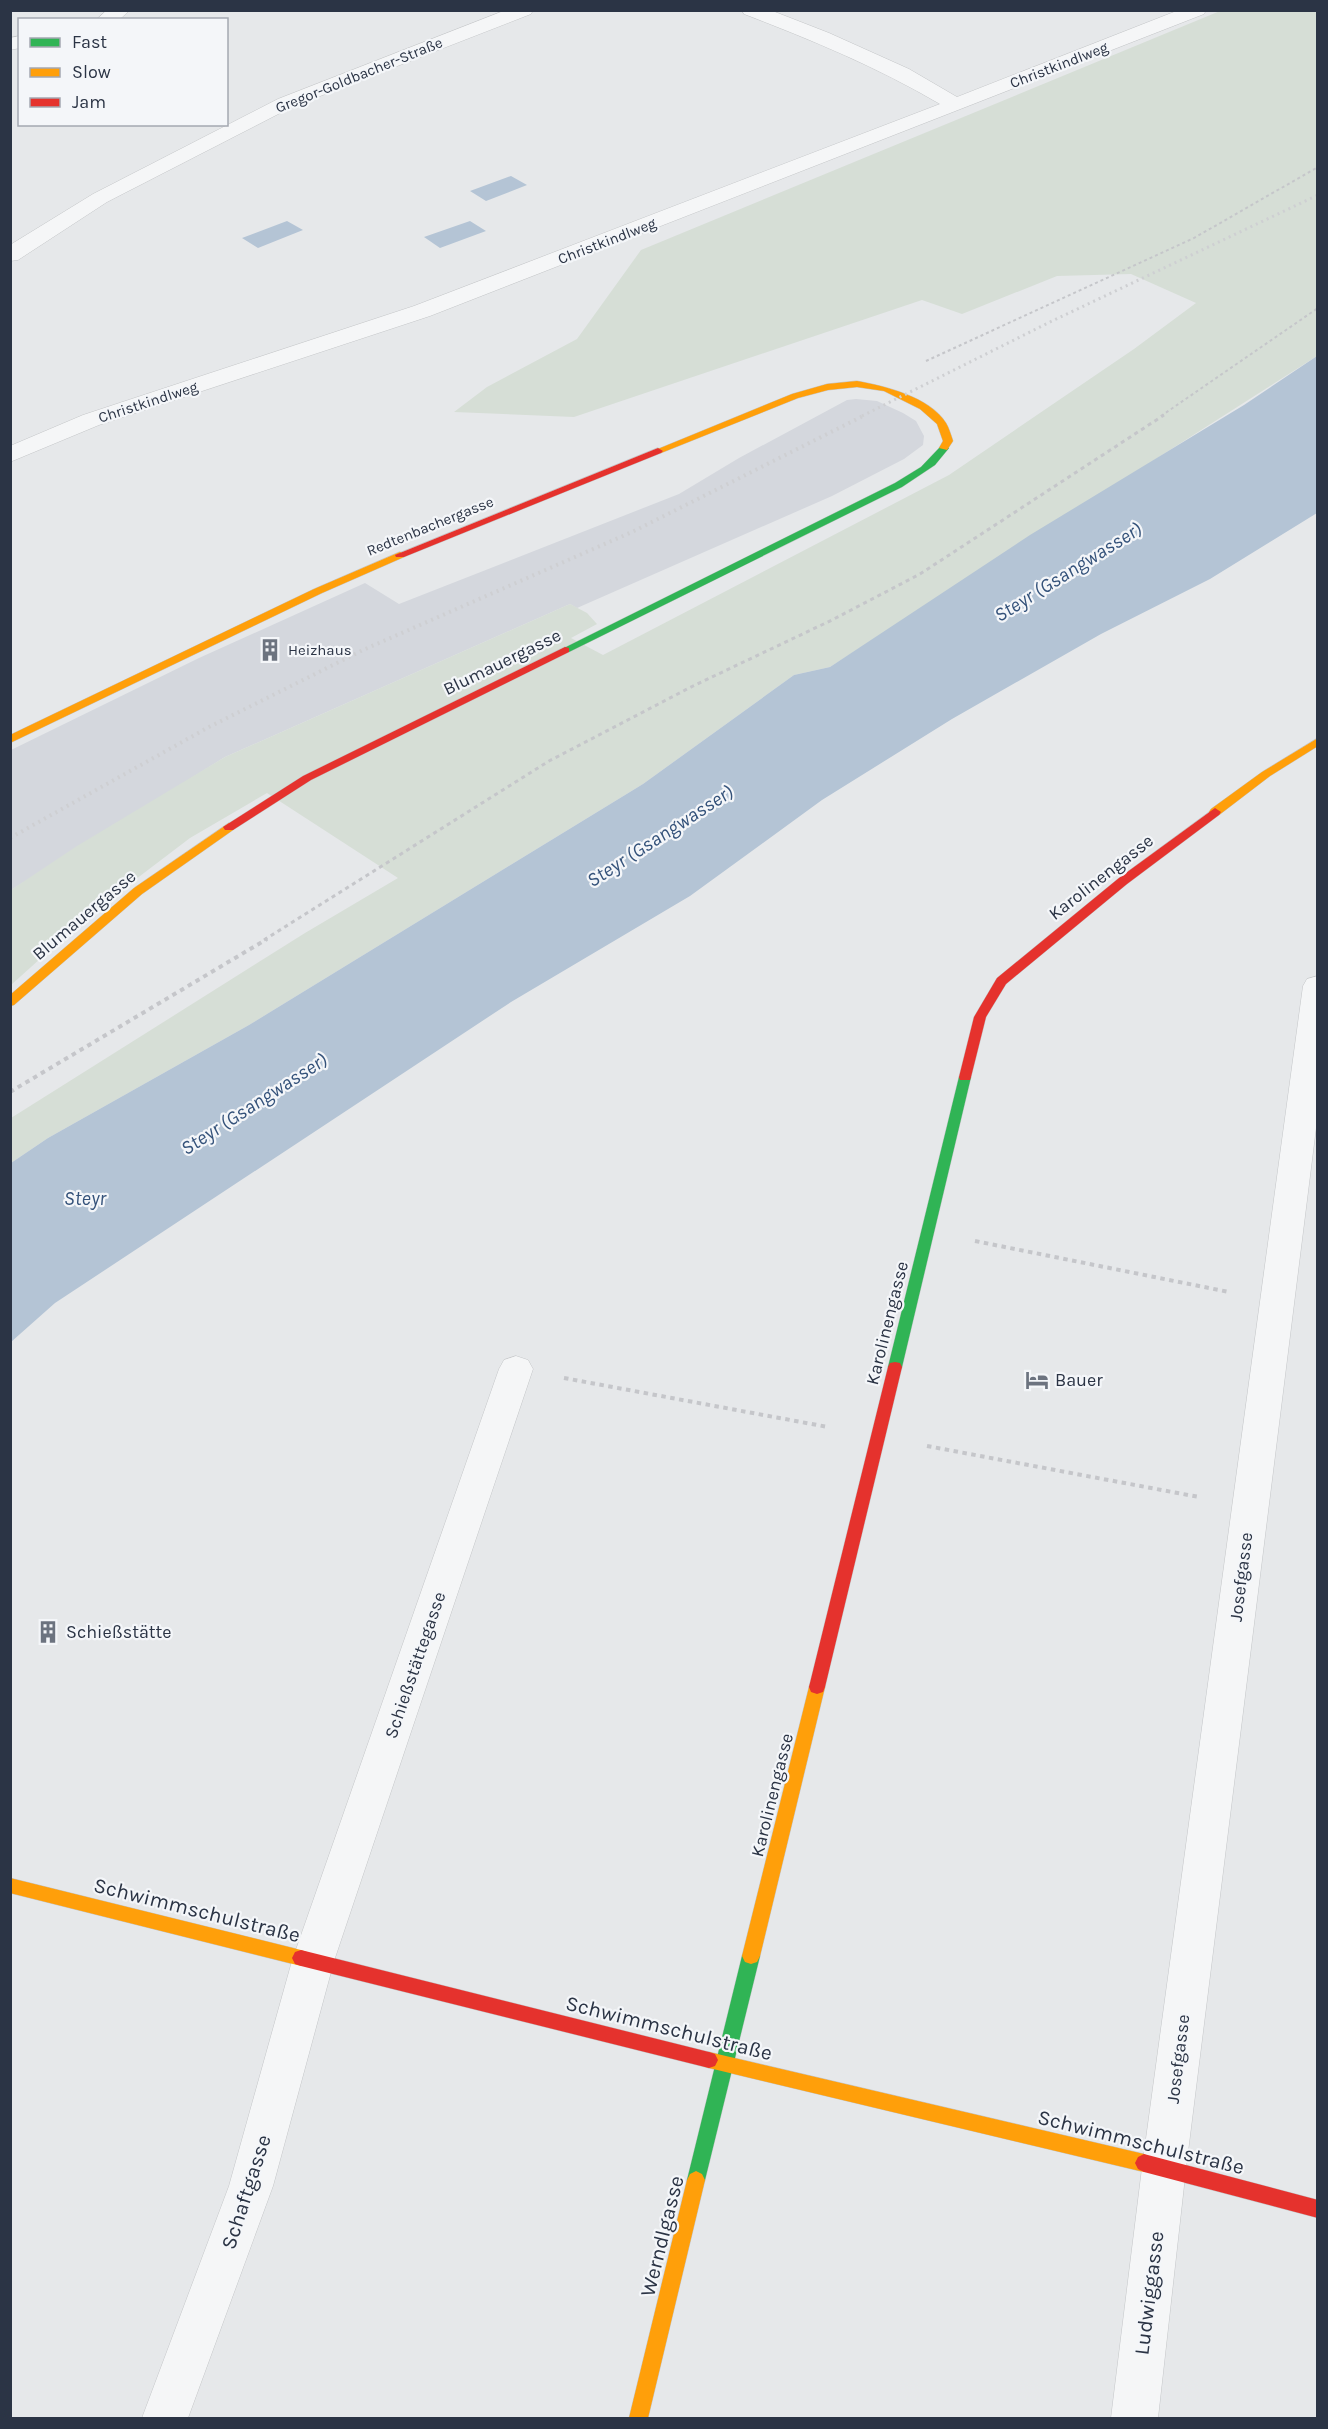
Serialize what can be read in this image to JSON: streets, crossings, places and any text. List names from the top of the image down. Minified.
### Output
{"streets":{"street":["Christkindlweg","Gregor-Goldbacher-Straße","Redtenbachergasse","Blumauergasse","Karolinengasse","Josefgasse","Schießstättegasse","Schwimmschulstraße","Schaftgasse","Werndlgasse","Ludwiggasse"]},"crossings":[["Redtenbachergasse","Blumauergasse"],["Karolinengasse","Schwimmschulstraße"],["Karolinengasse","Werndlgasse"],["Josefgasse","Schwimmschulstraße"],["Josefgasse","Ludwiggasse"],["Schießstättegasse","Schwimmschulstraße"],["Schießstättegasse","Schaftgasse"],["Schwimmschulstraße","Schaftgasse"],["Schwimmschulstraße","Werndlgasse"],["Schwimmschulstraße","Ludwiggasse"]],"water":["Steyr (Gsangwasser)","Steyr"],"places":{"building":["Heizhaus","Schießstätte"],"hotel":["Bauer"]},"legend":["Fast","Slow","Jam"]}
